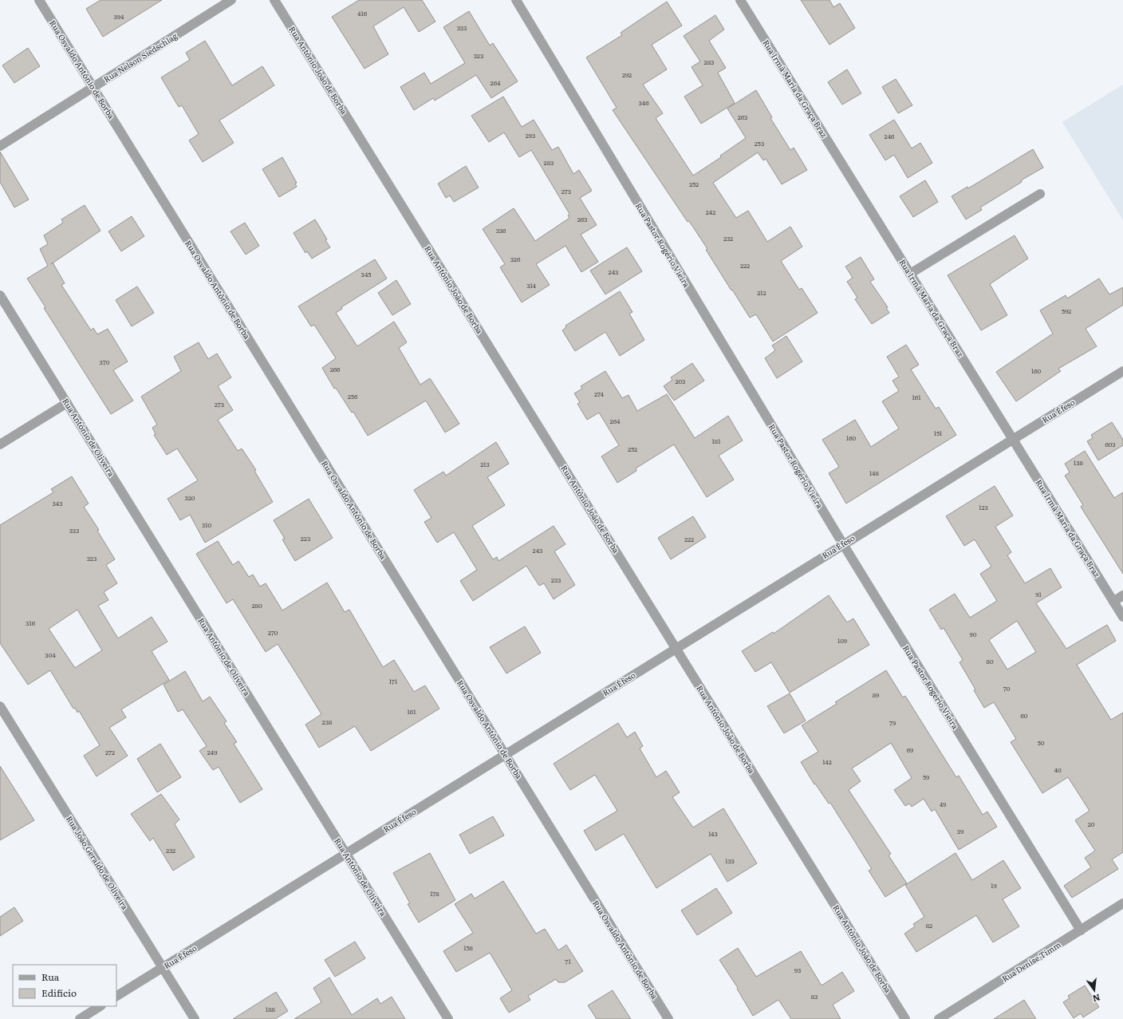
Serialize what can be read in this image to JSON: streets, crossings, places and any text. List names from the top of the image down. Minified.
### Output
{"streets":{"street":["Rua Nelson Siedschlag","Rua Osvaldo Antônio de Borba","Rua Antônio João de Borba","Rua Irmã Maria da Graça Braz","Rua Pastor Rogério Vieira","Rua Éfeso","Rua Antônio de Oliveira","Rua João Geraldo de Oliveira","Rua Denise Timm"]},"crossings":[["Rua Nelson Siedschlag","Rua Osvaldo Antônio de Borba"],["Rua Osvaldo Antônio de Borba","Rua Éfeso"],["Rua Antônio João de Borba","Rua Éfeso"],["Rua Irmã Maria da Graça Braz","Rua Éfeso"],["Rua Pastor Rogério Vieira","Rua Éfeso"],["Rua Pastor Rogério Vieira","Rua Denise Timm"],["Rua Éfeso","Rua Antônio de Oliveira"],["Rua Éfeso","Rua João Geraldo de Oliveira"]],"house_numbers":["416","394","333","323","283","292","264","346","263","293","246","253","283","252","273","242","263","336","232","326","222","243","345","314","212","592","370","266","160","203","274","256","161","273","264","151","160","181","603","252","138","213","148","320","343","123","310","333","223","222","243","323","233","91","280","316","270","90","109","304","80","171","70","89","161","60","238","79","50","69","272","249","142","40","59","49","20","39","143","232","133","19","178","82","158","71","93","83","188"],"legend":["Rua","Edifício"],"north":"bottom"}
